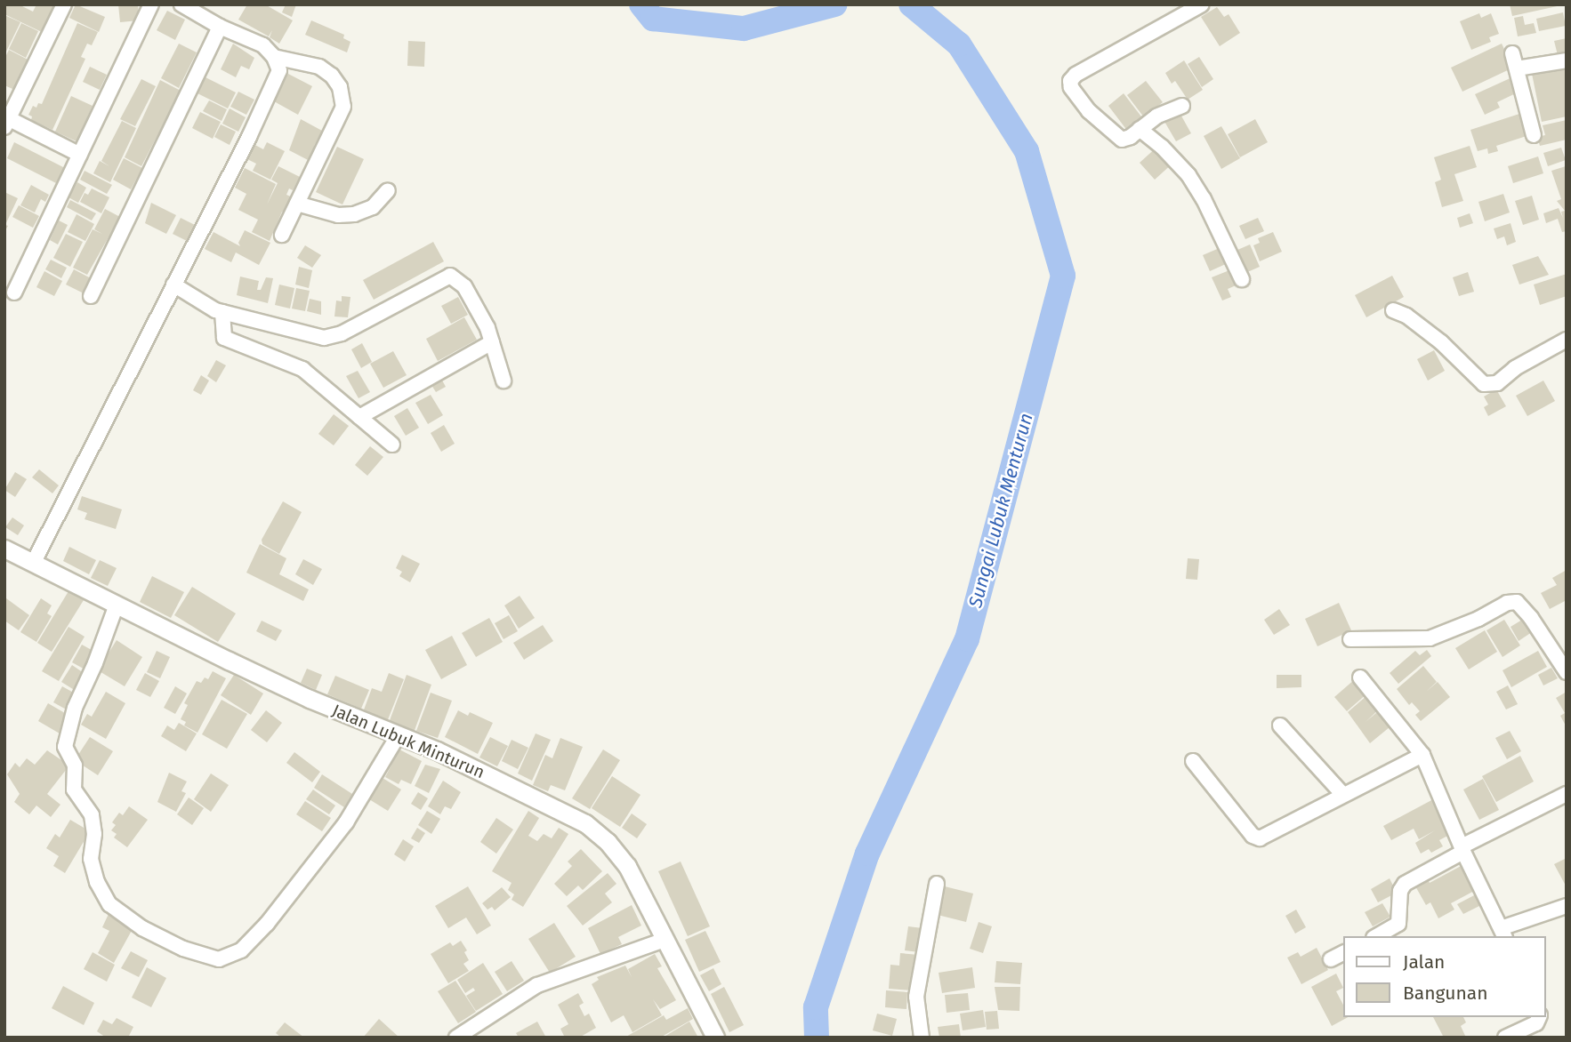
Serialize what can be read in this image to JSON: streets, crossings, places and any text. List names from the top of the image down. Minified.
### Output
{"streets":{"street":["Jalan Lubuk Minturun"]},"water":["Sungai Lubuk Menturun"],"legend":["Jalan","Bangunan"]}
